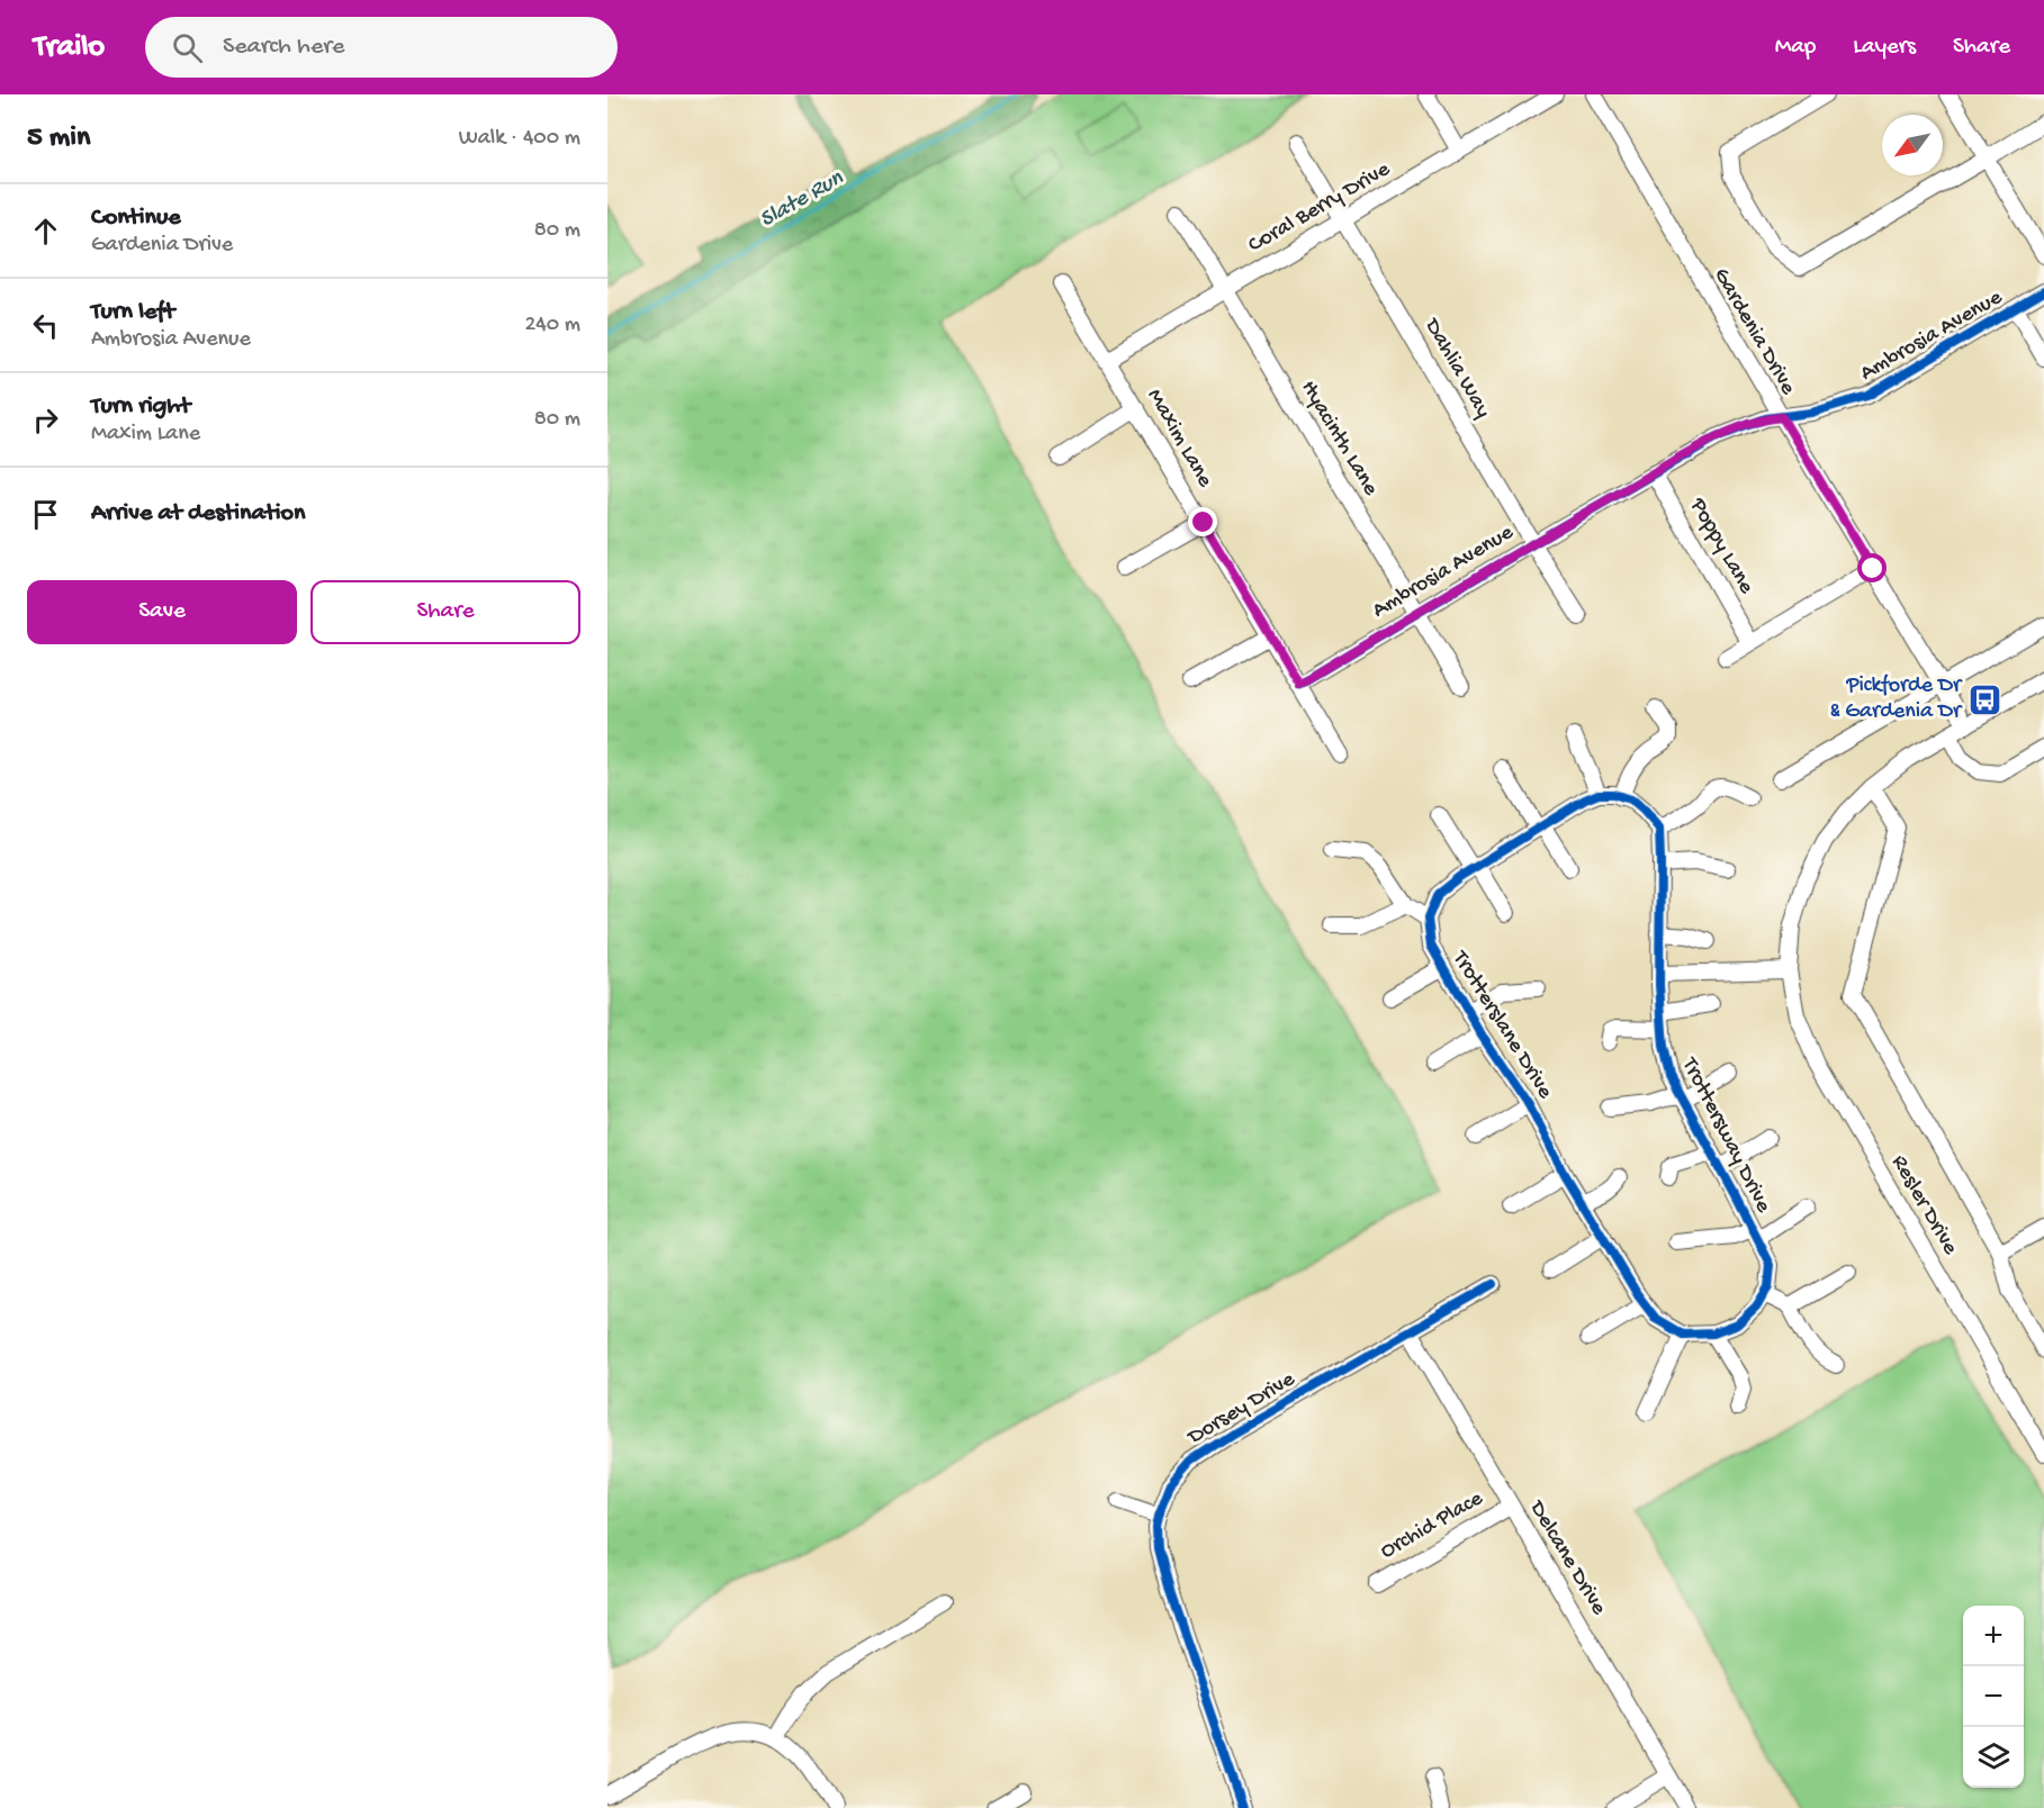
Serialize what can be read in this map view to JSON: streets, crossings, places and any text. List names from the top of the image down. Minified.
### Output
{"streets":{"street":["Coral Berry Drive","Gardenia Drive","Ambrosia Avenue","Dahlia Way","Maxim Lane","Hyacinth Lane","Poppy Lane","Trotterslane Drive","Trottersway Drive","Resler Drive","Dorsey Drive","Orchid Place","Delcane Drive"]},"crossings":[["Coral Berry Drive","Dahlia Way"],["Coral Berry Drive","Maxim Lane"],["Coral Berry Drive","Hyacinth Lane"],["Gardenia Drive","Ambrosia Avenue"],["Gardenia Drive","Resler Drive"],["Ambrosia Avenue","Dahlia Way"],["Ambrosia Avenue","Maxim Lane"],["Ambrosia Avenue","Hyacinth Lane"],["Ambrosia Avenue","Poppy Lane"],["Dorsey Drive","Delcane Drive"],["Orchid Place","Delcane Drive"]],"water":["Slate Run"],"places":{"bus stop":["Pickforde Dr & Gardenia Dr"]},"north":"bottom left","page":{"header":"Trailo","search":"Search here","nav":["Map","Layers","Share"],"heading":["5 min","Walk · 400 m"],"list":[["Continue","Gardenia Drive","80 m"],["Turn left","Ambrosia Avenue","240 m"],["Turn right","Maxim Lane","80 m"],"Arrive at destination"],"buttons":["Save","Share"],"map_buttons":["+","−"]}}
